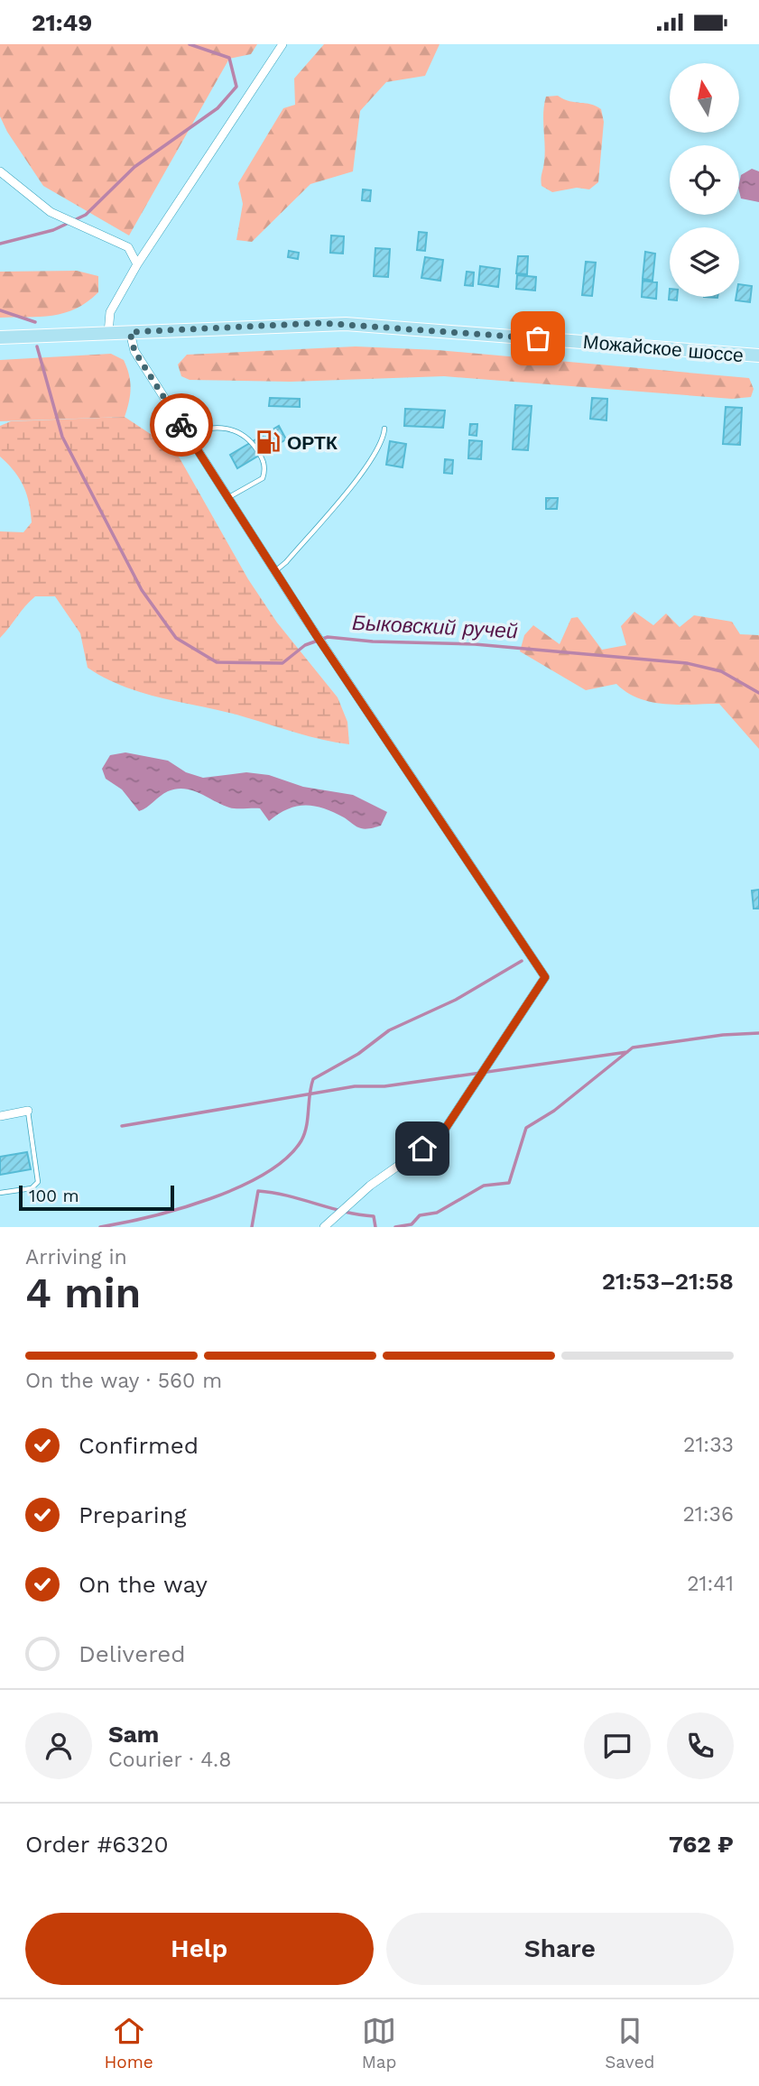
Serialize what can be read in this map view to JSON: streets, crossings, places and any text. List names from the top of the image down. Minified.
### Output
{"streets":{"main road":["Можайское шоссе"]},"water":["Быковский ручей"],"places":{"fuel station":["ОРТК"]},"scale_bar":"100 m","north":"top","page":{"status":"21:49","scale":"100 m","heading":["4 min","Arriving in","21:53–21:58"],"panel":["Sam","Courier · 4.8","Order #6320","762 ₽"],"bar":"On the way · 560 m","list":[["Confirmed","21:33"],["Preparing","21:36"],["On the way","21:41"],"Delivered"],"buttons":["Help","Share"],"tabs":["Home","Map","Saved"]}}
